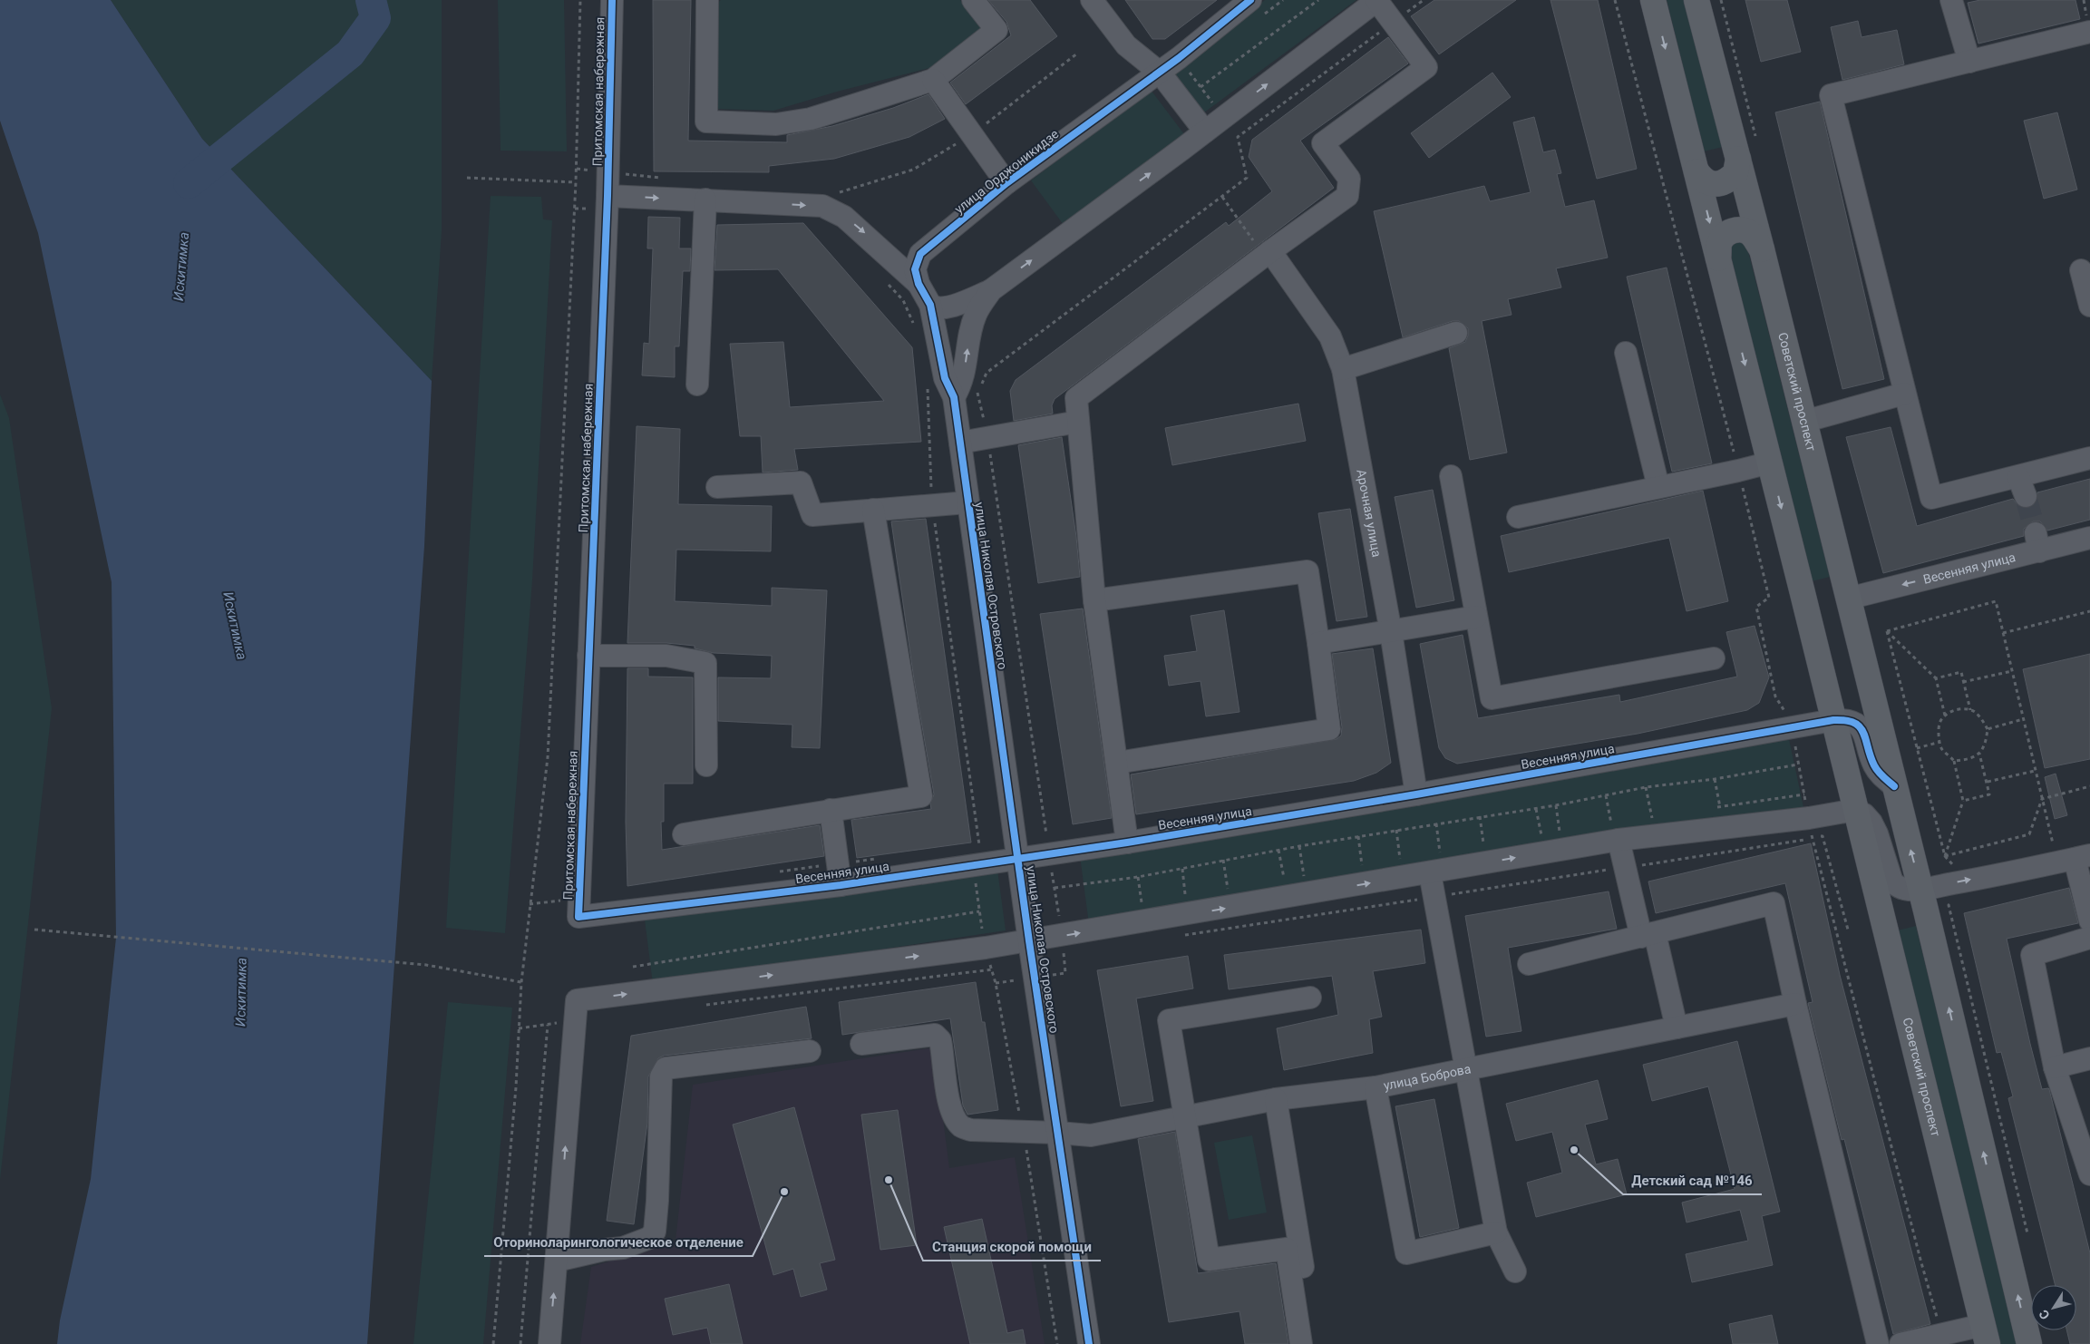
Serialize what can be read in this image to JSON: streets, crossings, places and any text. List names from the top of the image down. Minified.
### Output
{"streets":{"main road":["Советский проспект"],"street":["Притомская набережная","улица Орджоникидзе","Арочная улица","Весенняя улица","улица Николая Островского","улица Боброва"]},"crossings":[["Притомская набережная","Весенняя улица"],["улица Орджоникидзе","улица Николая Островского"],["Советский проспект","Весенняя улица"],["Арочная улица","Весенняя улица"],["Весенняя улица","улица Николая Островского"],["улица Николая Островского","улица Боброва"]],"water":["Искитимка"],"places":["Детский сад №146","Станция скорой помощи","Оториноларингологическое отделение"],"north":"bottom left"}
